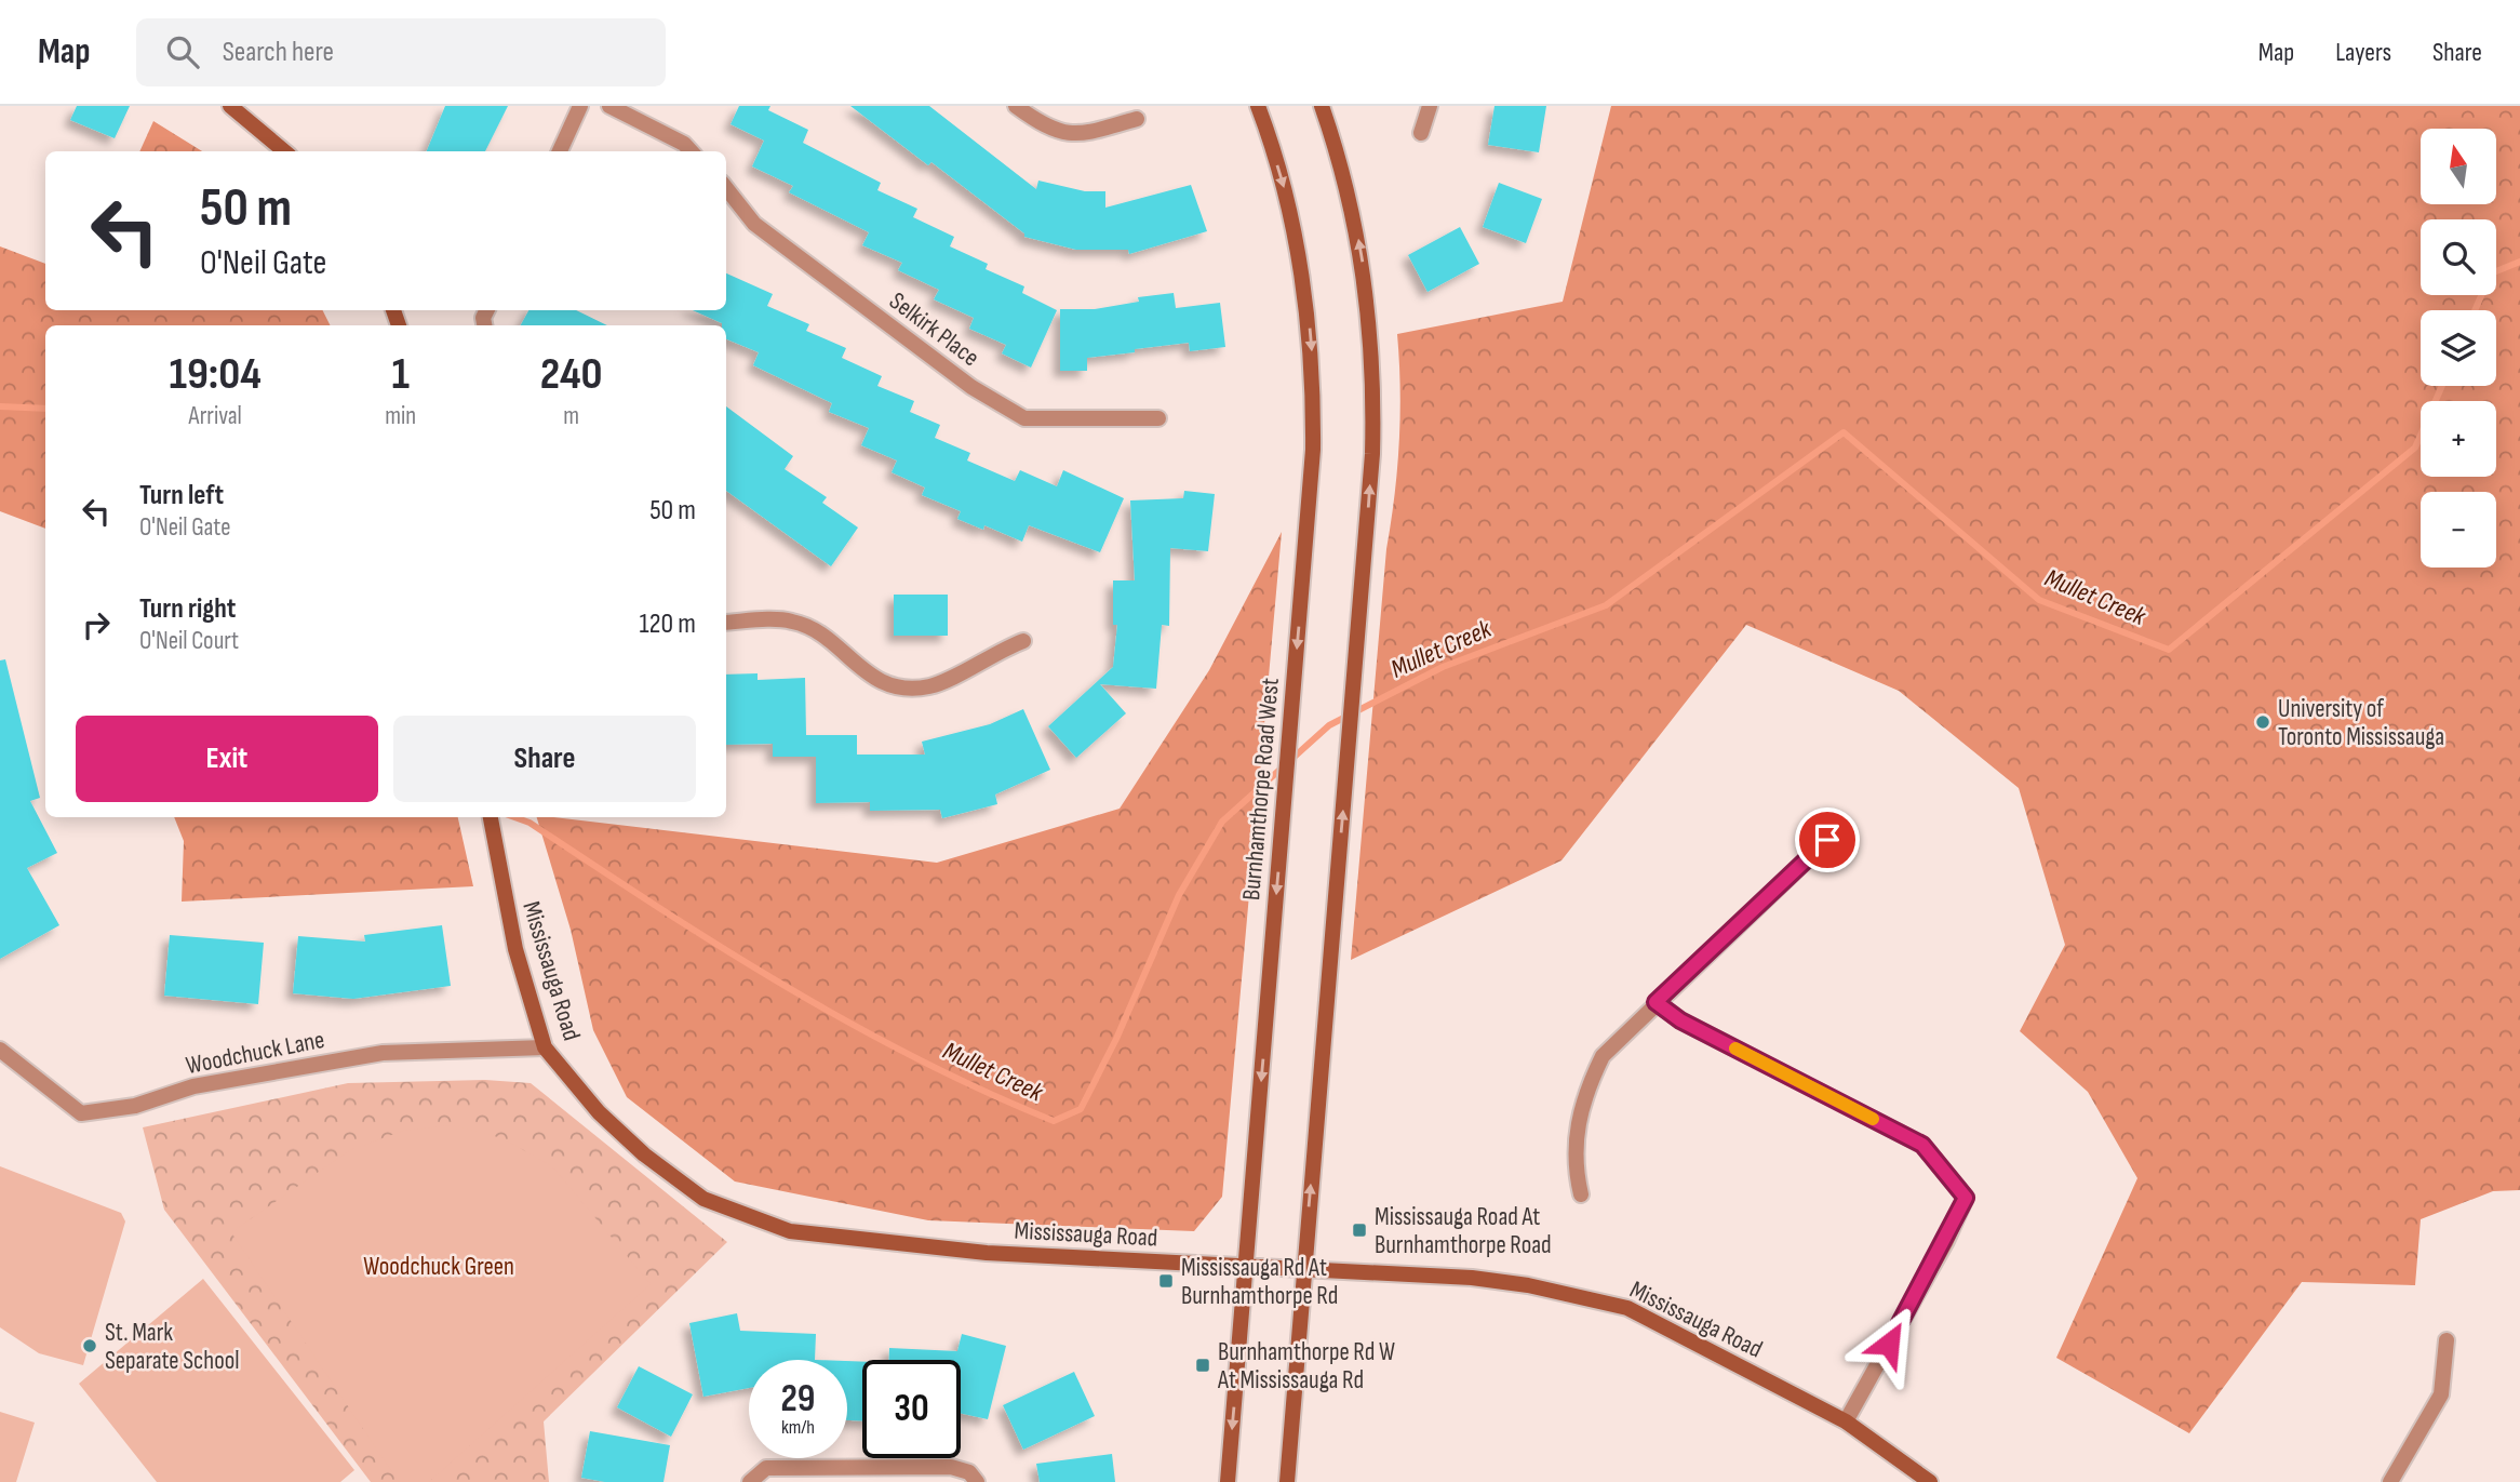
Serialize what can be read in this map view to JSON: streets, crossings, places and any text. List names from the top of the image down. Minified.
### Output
{"streets":{"main road":["Burnhamthorpe Road West","Mississauga Road"],"street":["Selkirk Place","Woodchuck Lane"]},"crossings":[["Burnhamthorpe Road West","Mississauga Road"],["Mississauga Road","Woodchuck Lane"]],"water":["Mullet Creek"],"parks":["Woodchuck Green"],"places":{"other":["University of Toronto Mississauga","St. Mark Separate School"],"transit":["Mississauga Road At Burnhamthorpe Road","Mississauga Rd At Burnhamthorpe Rd","Burnhamthorpe Rd W At Mississauga Rd"]},"north":"top","page":{"header":"Map","search":"Search here","nav":["Map","Layers","Share"],"map_buttons":["+","−"],"turn":["50 m","O'Neil Gate"],"eta":["19:04","Arrival","1","min","240","m"],"list":[{"name":"Turn left","note":"O'Neil Gate","value":"50 m"},{"name":"Turn right","note":"O'Neil Court","value":"120 m"}],"buttons":["Exit","Share"],"speed":"29 km/h","limit":"30"}}
